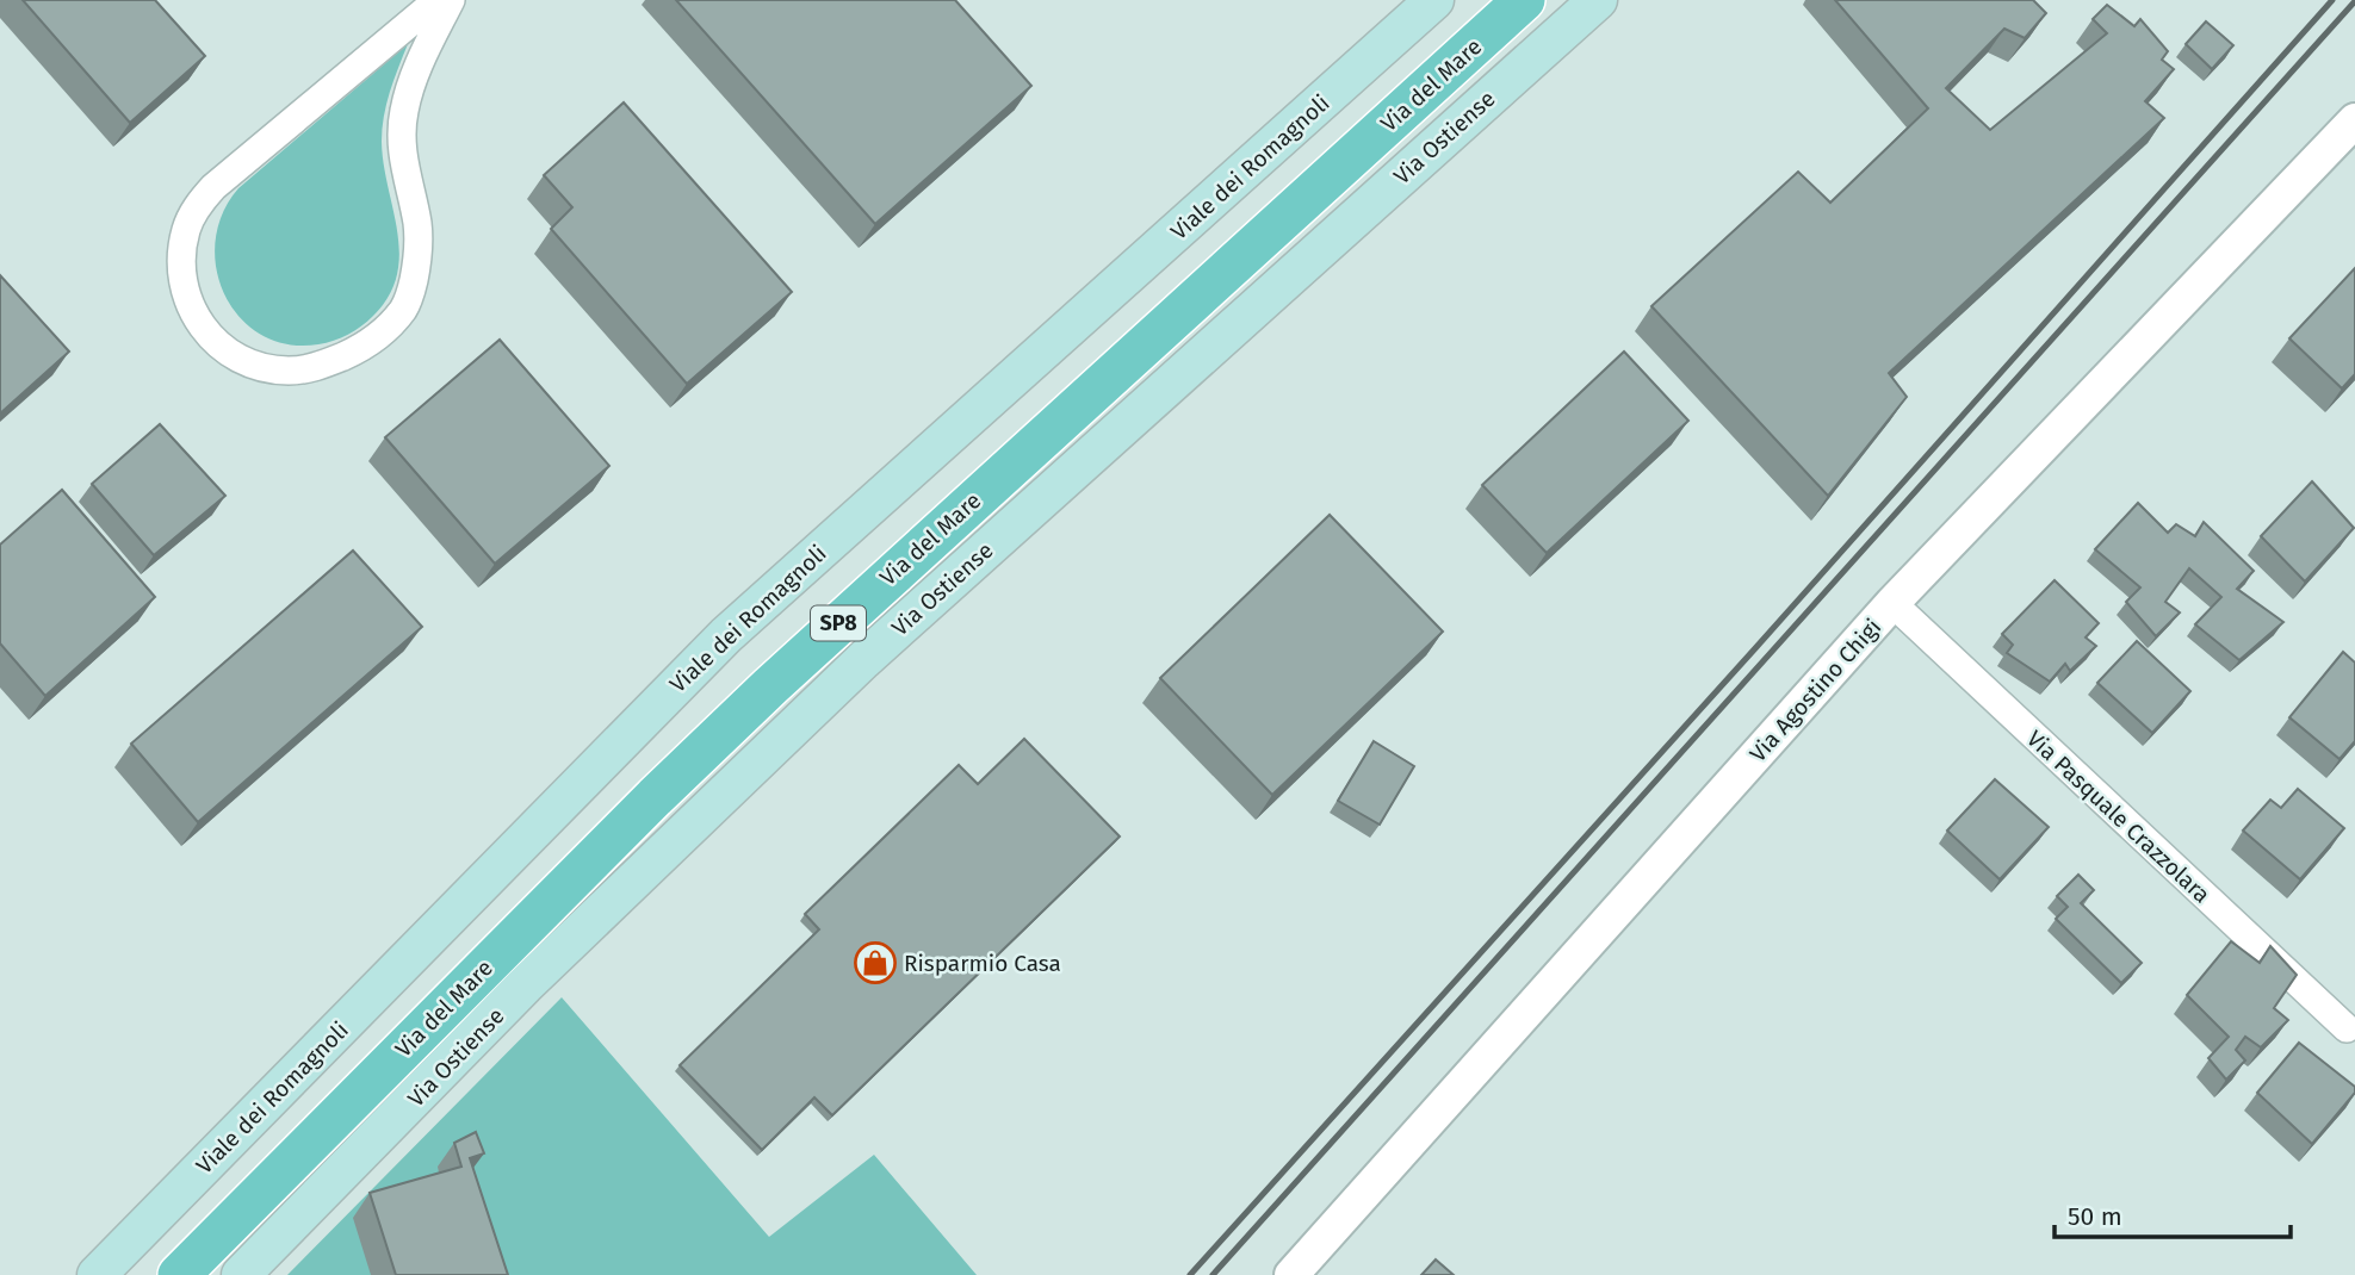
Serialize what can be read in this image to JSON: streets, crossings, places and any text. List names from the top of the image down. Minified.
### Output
{"streets":{"main road":["Via del Mare","Via Ostiense","Viale dei Romagnoli","SP8"],"street":["Via Agostino Chigi","Via Pasquale Crazzolara"]},"crossings":[["Via Agostino Chigi","Via Pasquale Crazzolara"]],"places":{"shop":["Risparmio Casa"]},"scale_bar":"50 m"}
